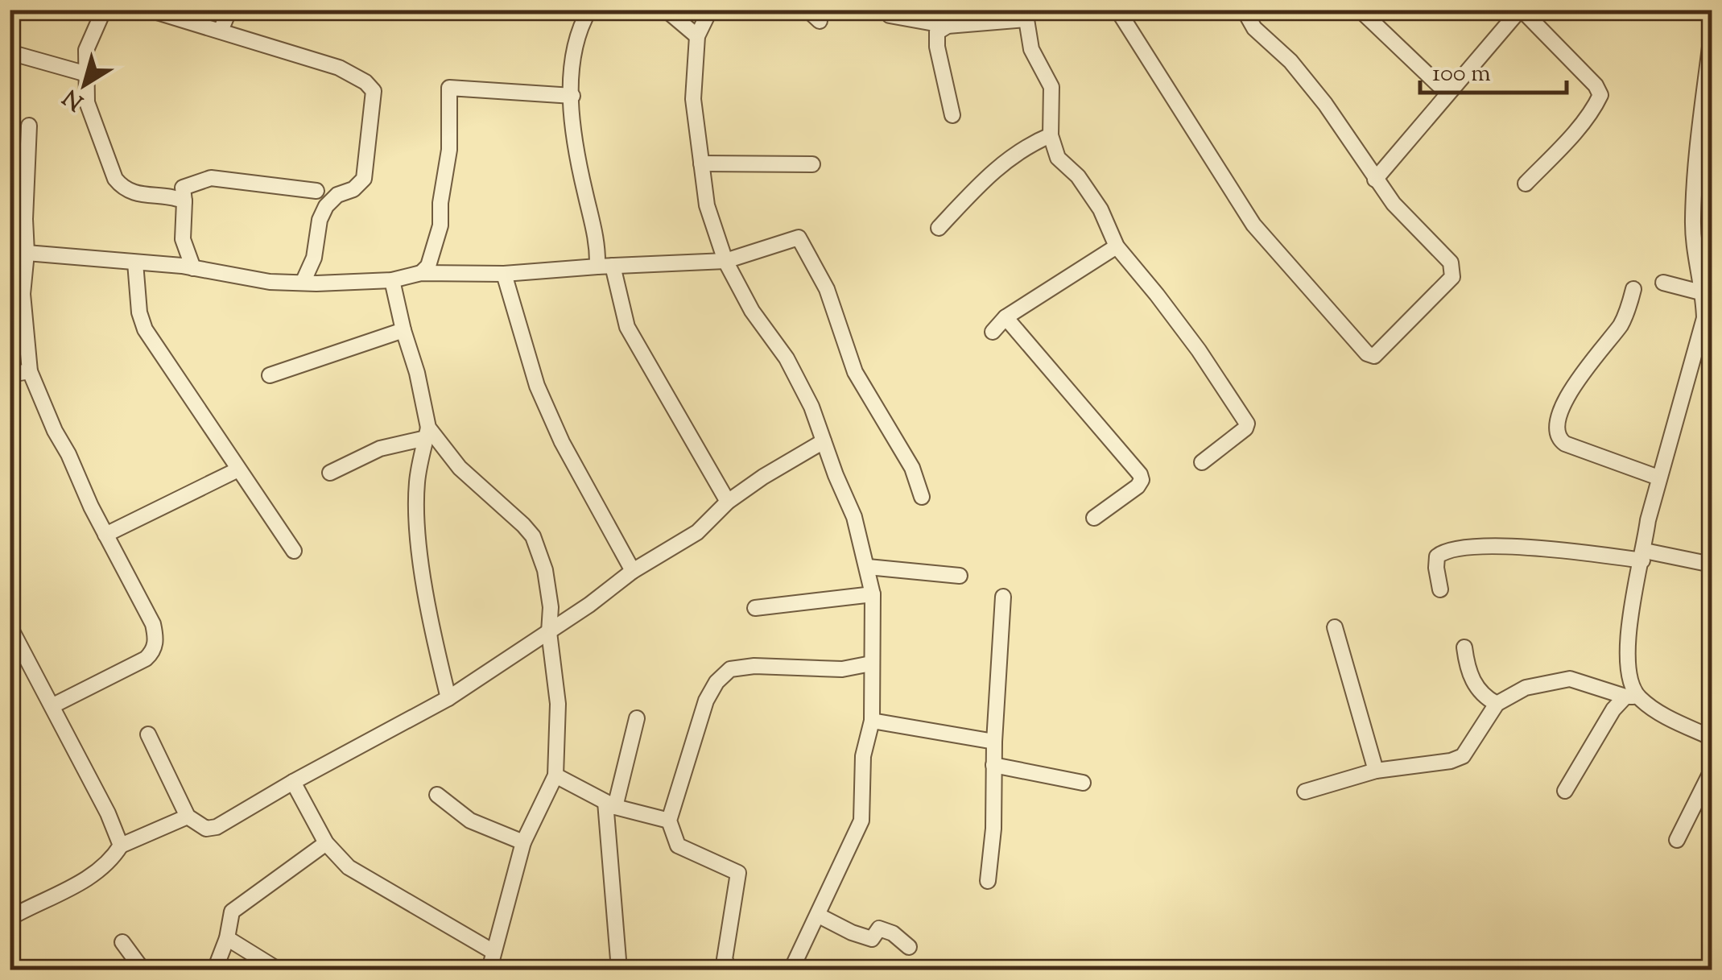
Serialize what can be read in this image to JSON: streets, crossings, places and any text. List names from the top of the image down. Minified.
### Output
{"scale_bar":"100 m","north":"bottom left"}
